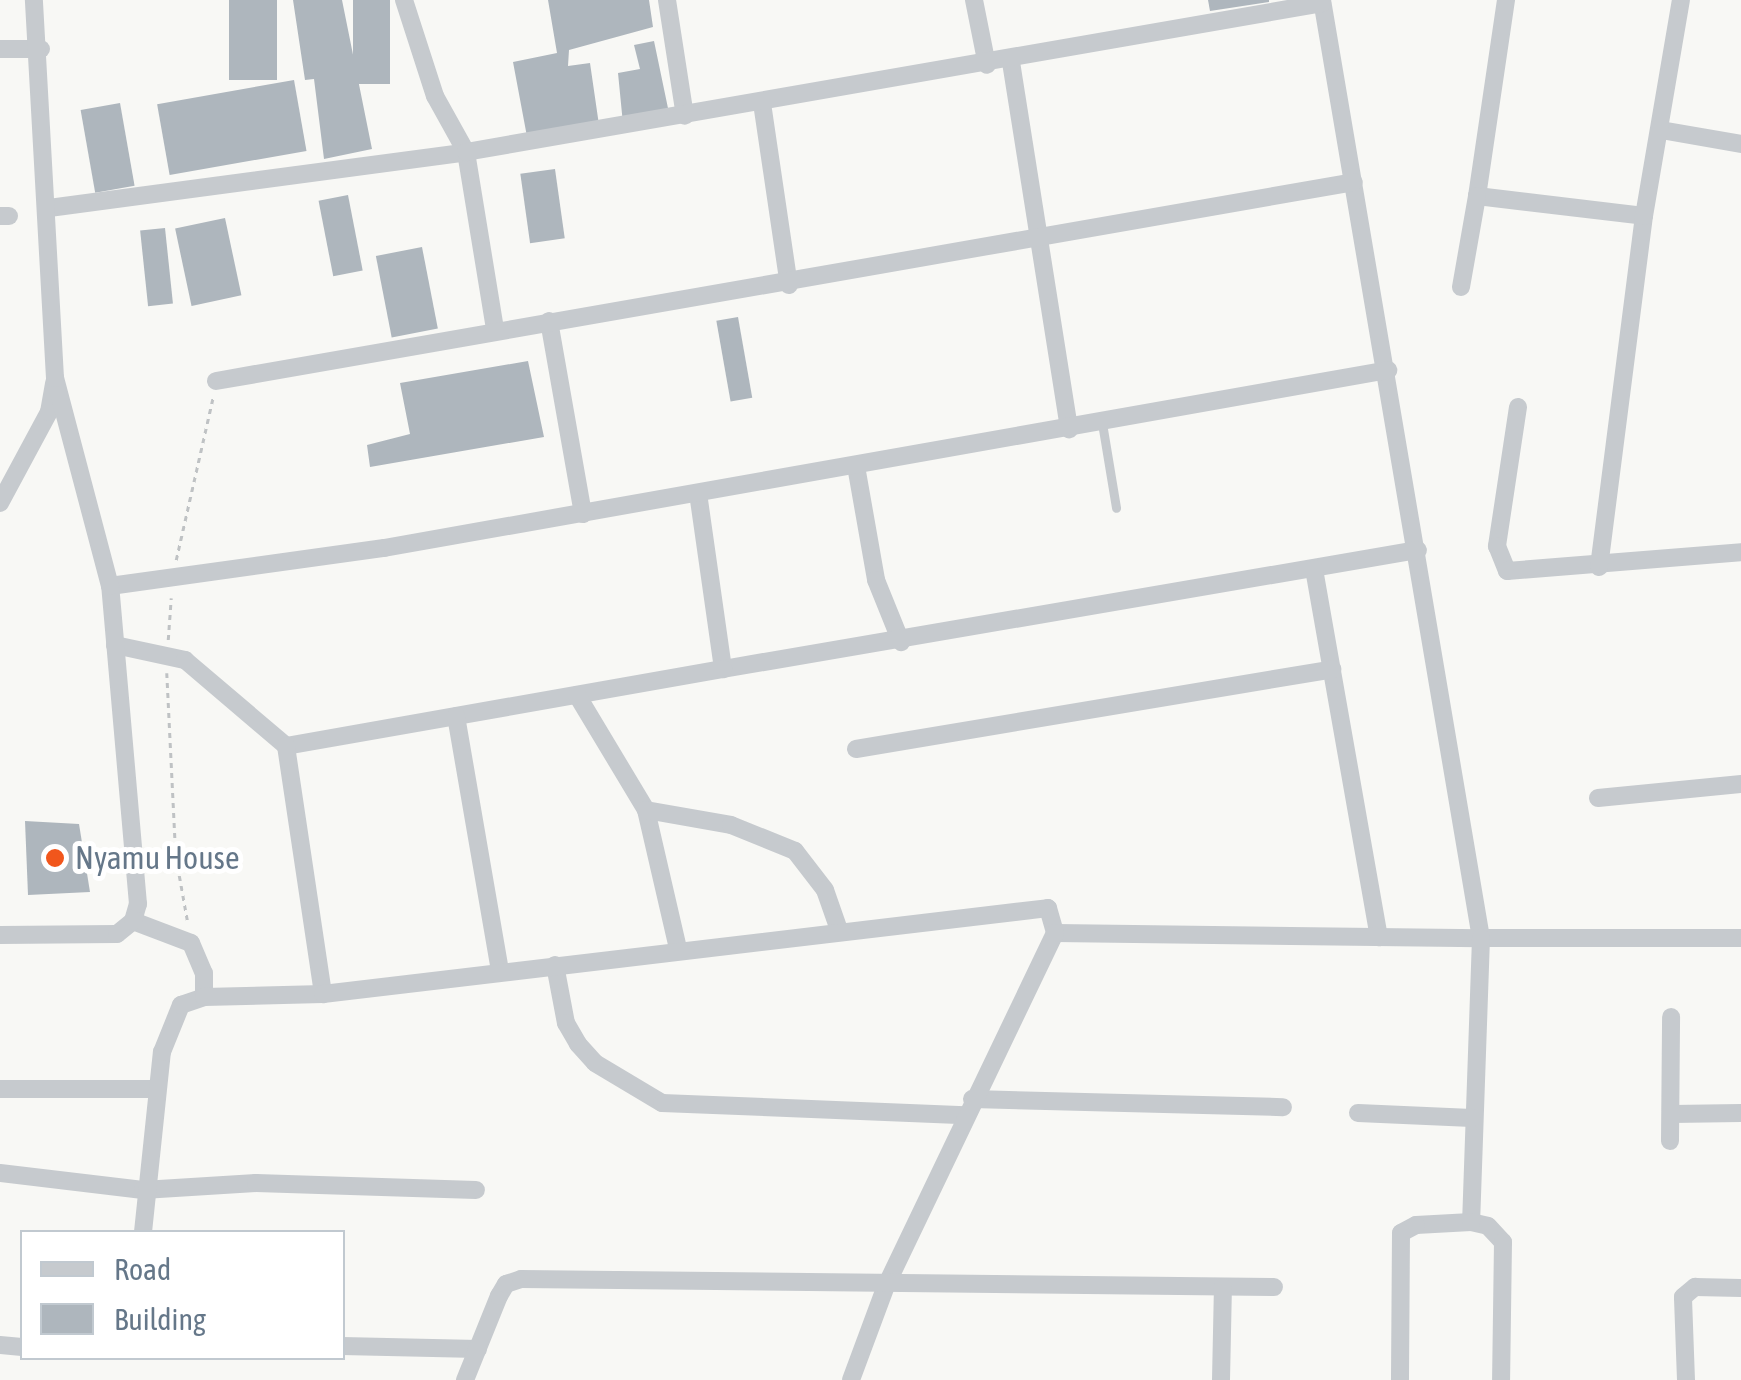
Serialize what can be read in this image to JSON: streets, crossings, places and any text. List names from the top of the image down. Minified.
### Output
{"places":["Nyamu House"],"legend":["Road","Building"]}
